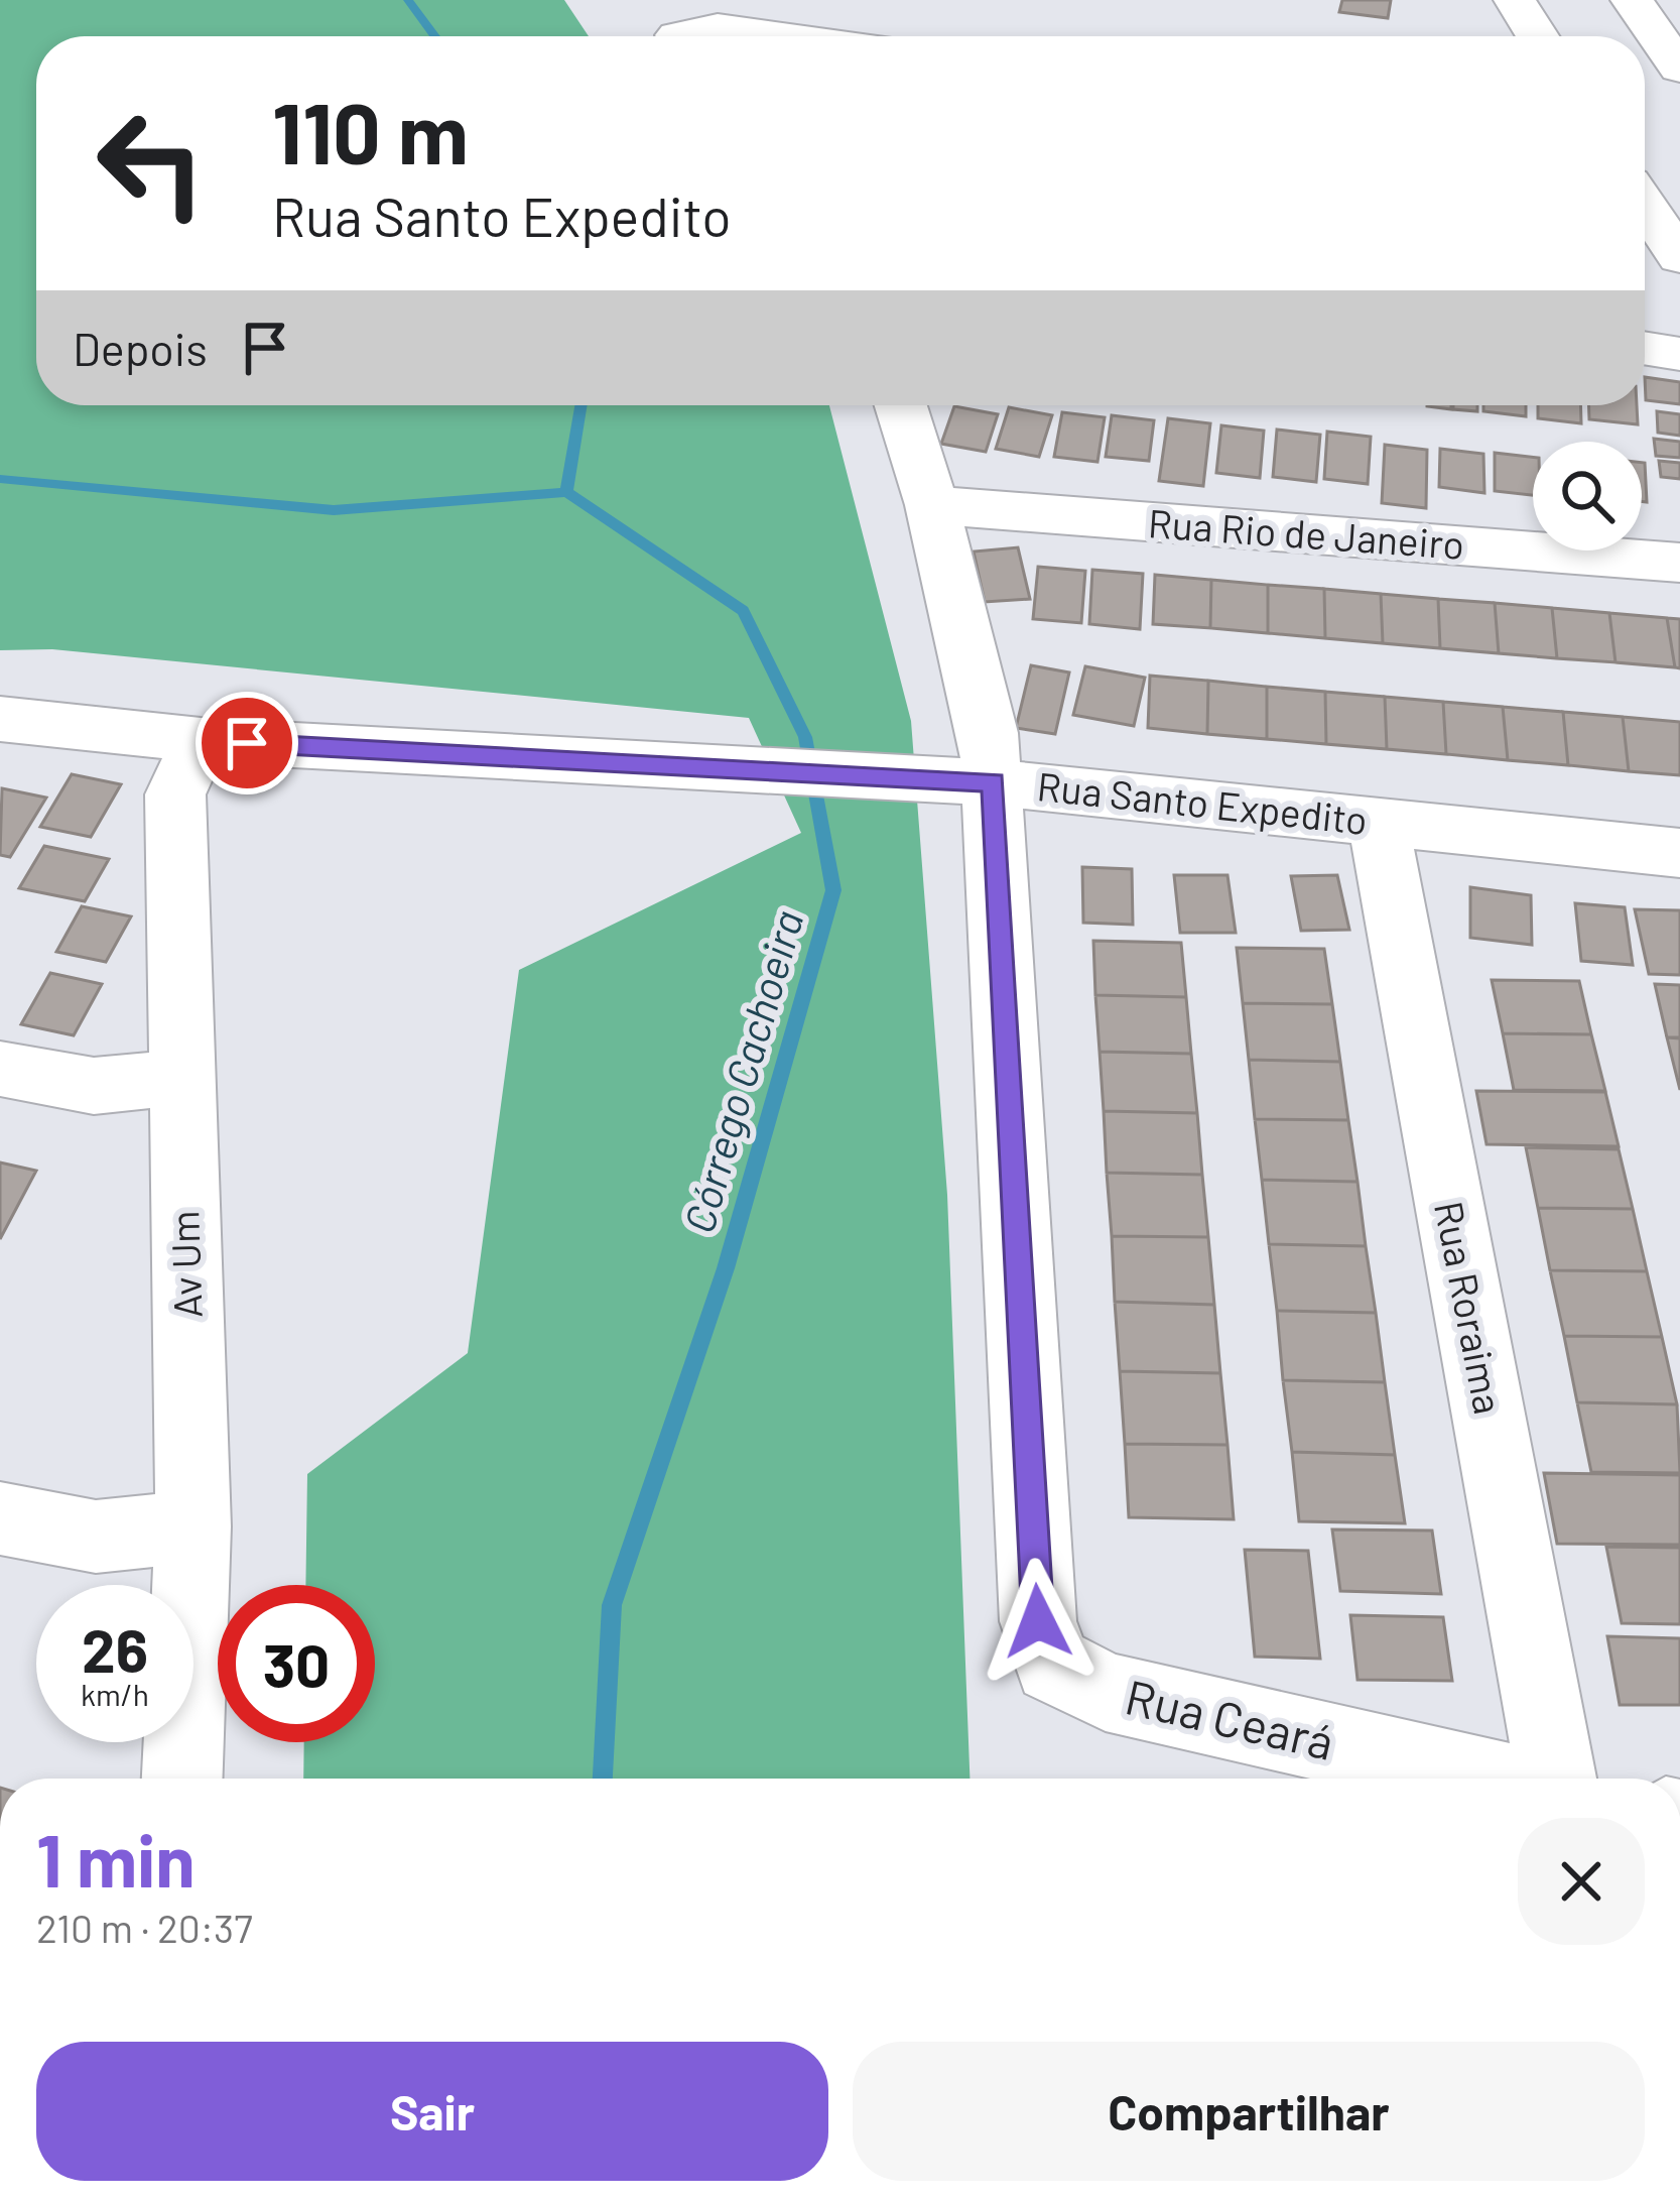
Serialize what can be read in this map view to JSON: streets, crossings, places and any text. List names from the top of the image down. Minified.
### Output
{"streets":{"street":["Rua Rio de Janeiro","Rua Santo Expedito","Av Um","Rua Roraima","Rua Ceará"]},"crossings":[["Rua Santo Expedito","Av Um"],["Rua Santo Expedito","Rua Roraima"],["Rua Santo Expedito","Rua Ceará"]],"water":["Córrego Cachoeira"],"page":{"turn":["110 m","Rua Santo Expedito"],"then":"Depois","speed":"26 km/h","limit":"30","heading":["1 min","210 m · 20:37"],"buttons":["Sair","Compartilhar"]}}
